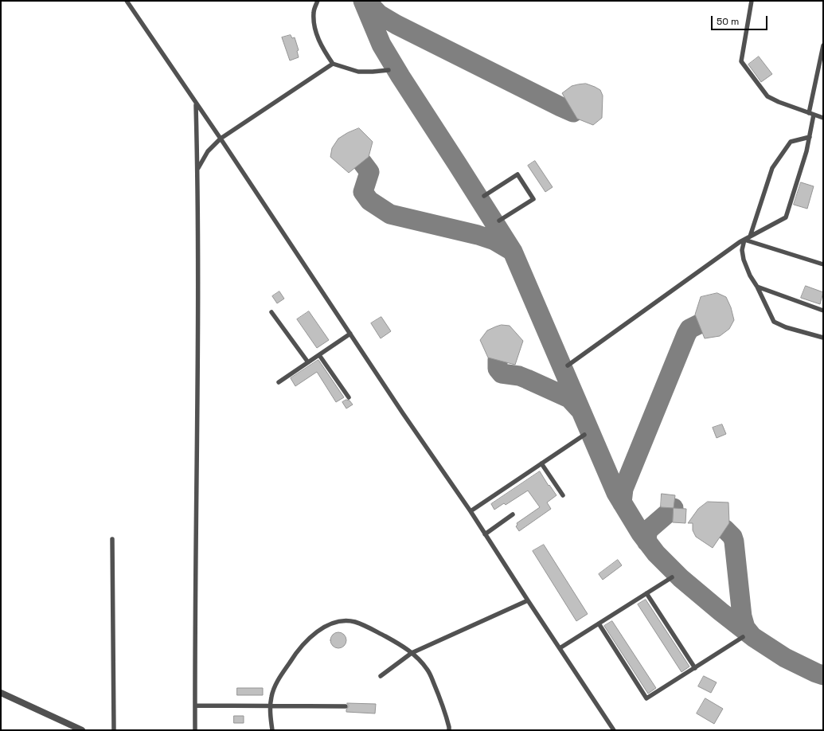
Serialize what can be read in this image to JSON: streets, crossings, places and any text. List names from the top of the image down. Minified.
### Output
{"scale_bar":"50 m"}
